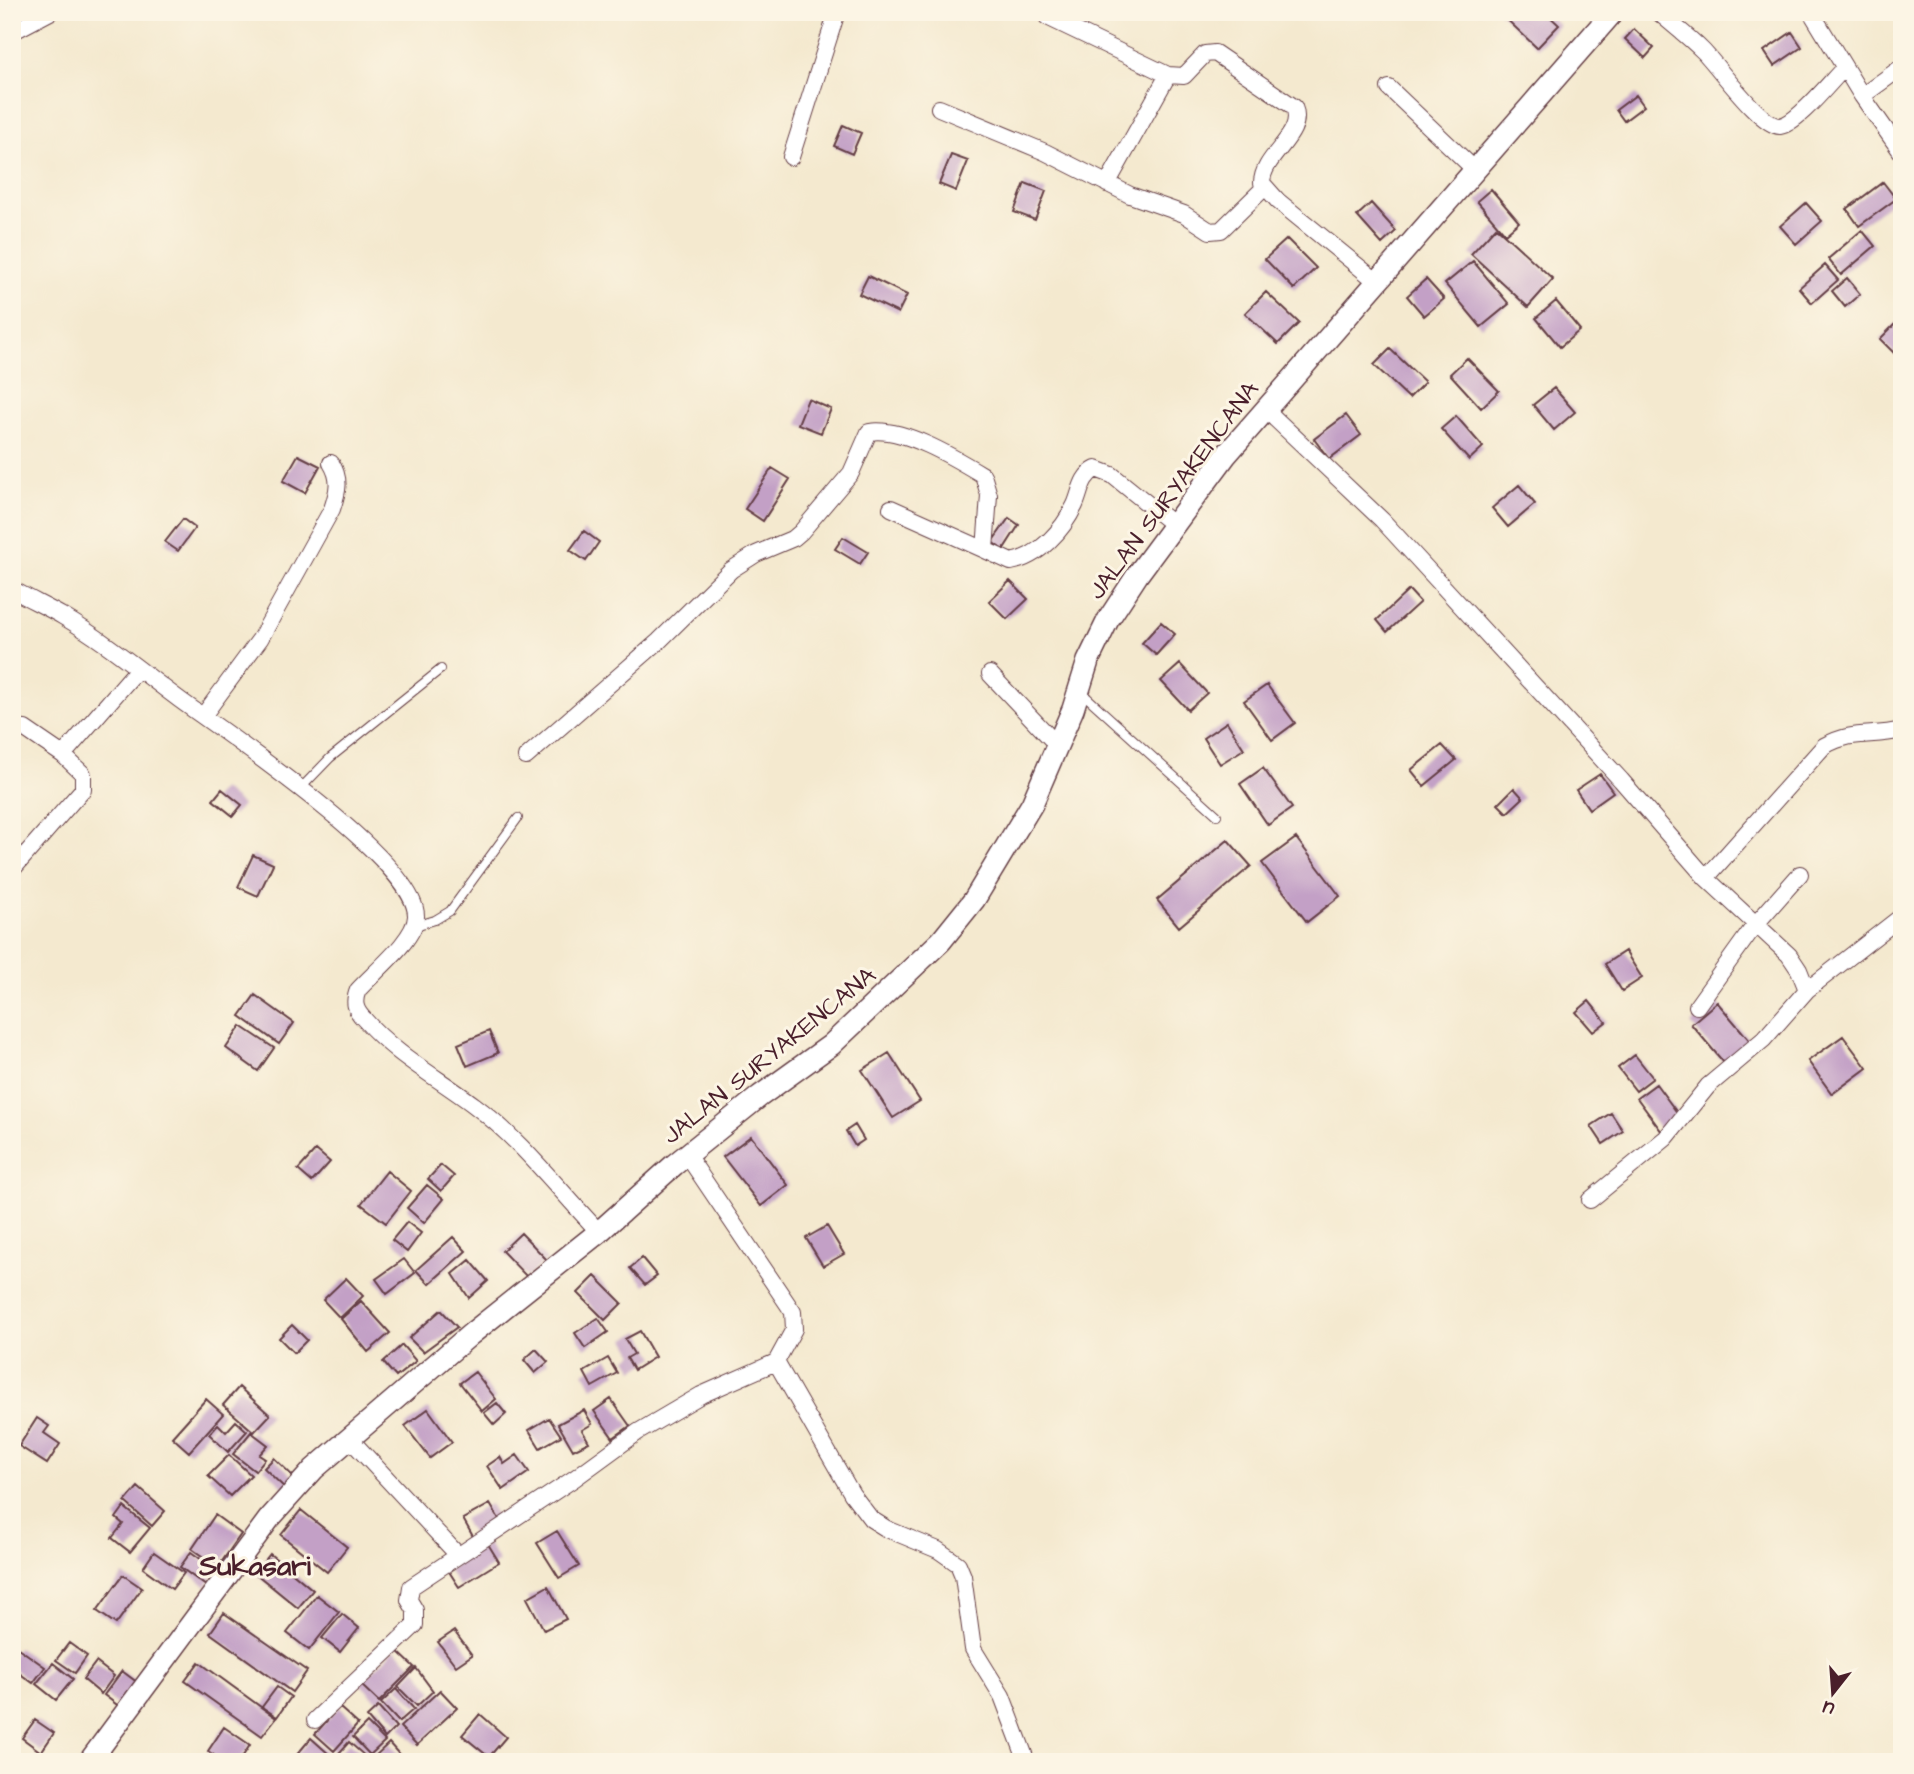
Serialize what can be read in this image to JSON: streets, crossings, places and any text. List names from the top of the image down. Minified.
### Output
{"streets":{"street":["JALAN SURYAKENCANA"]},"districts":["Sukasari"],"north":"bottom"}
